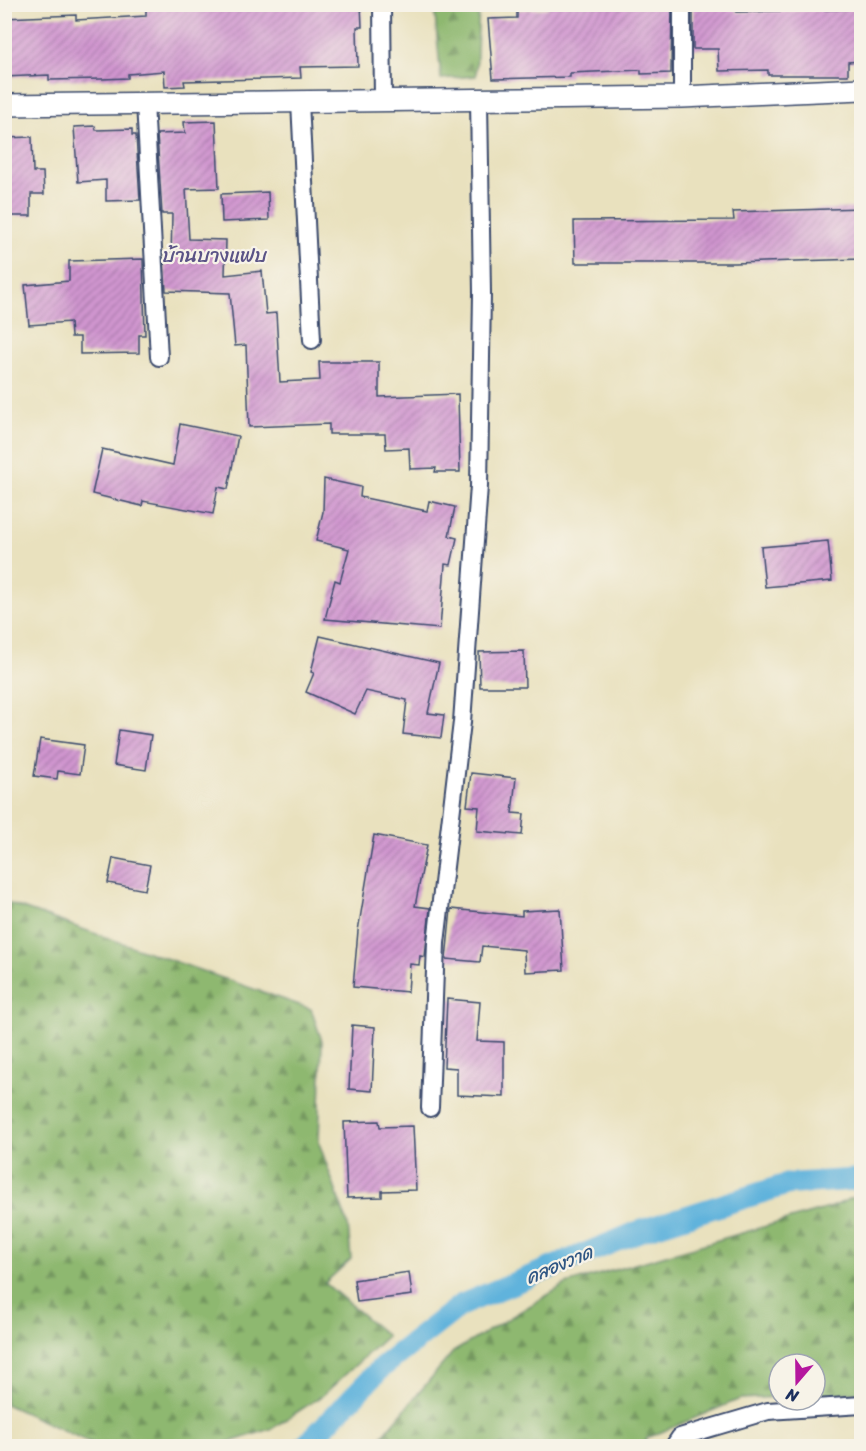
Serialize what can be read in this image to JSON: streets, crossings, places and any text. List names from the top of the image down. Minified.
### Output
{"districts":["บ้านบางแฟบ"],"water":["คลองวาด"],"north":"bottom"}
